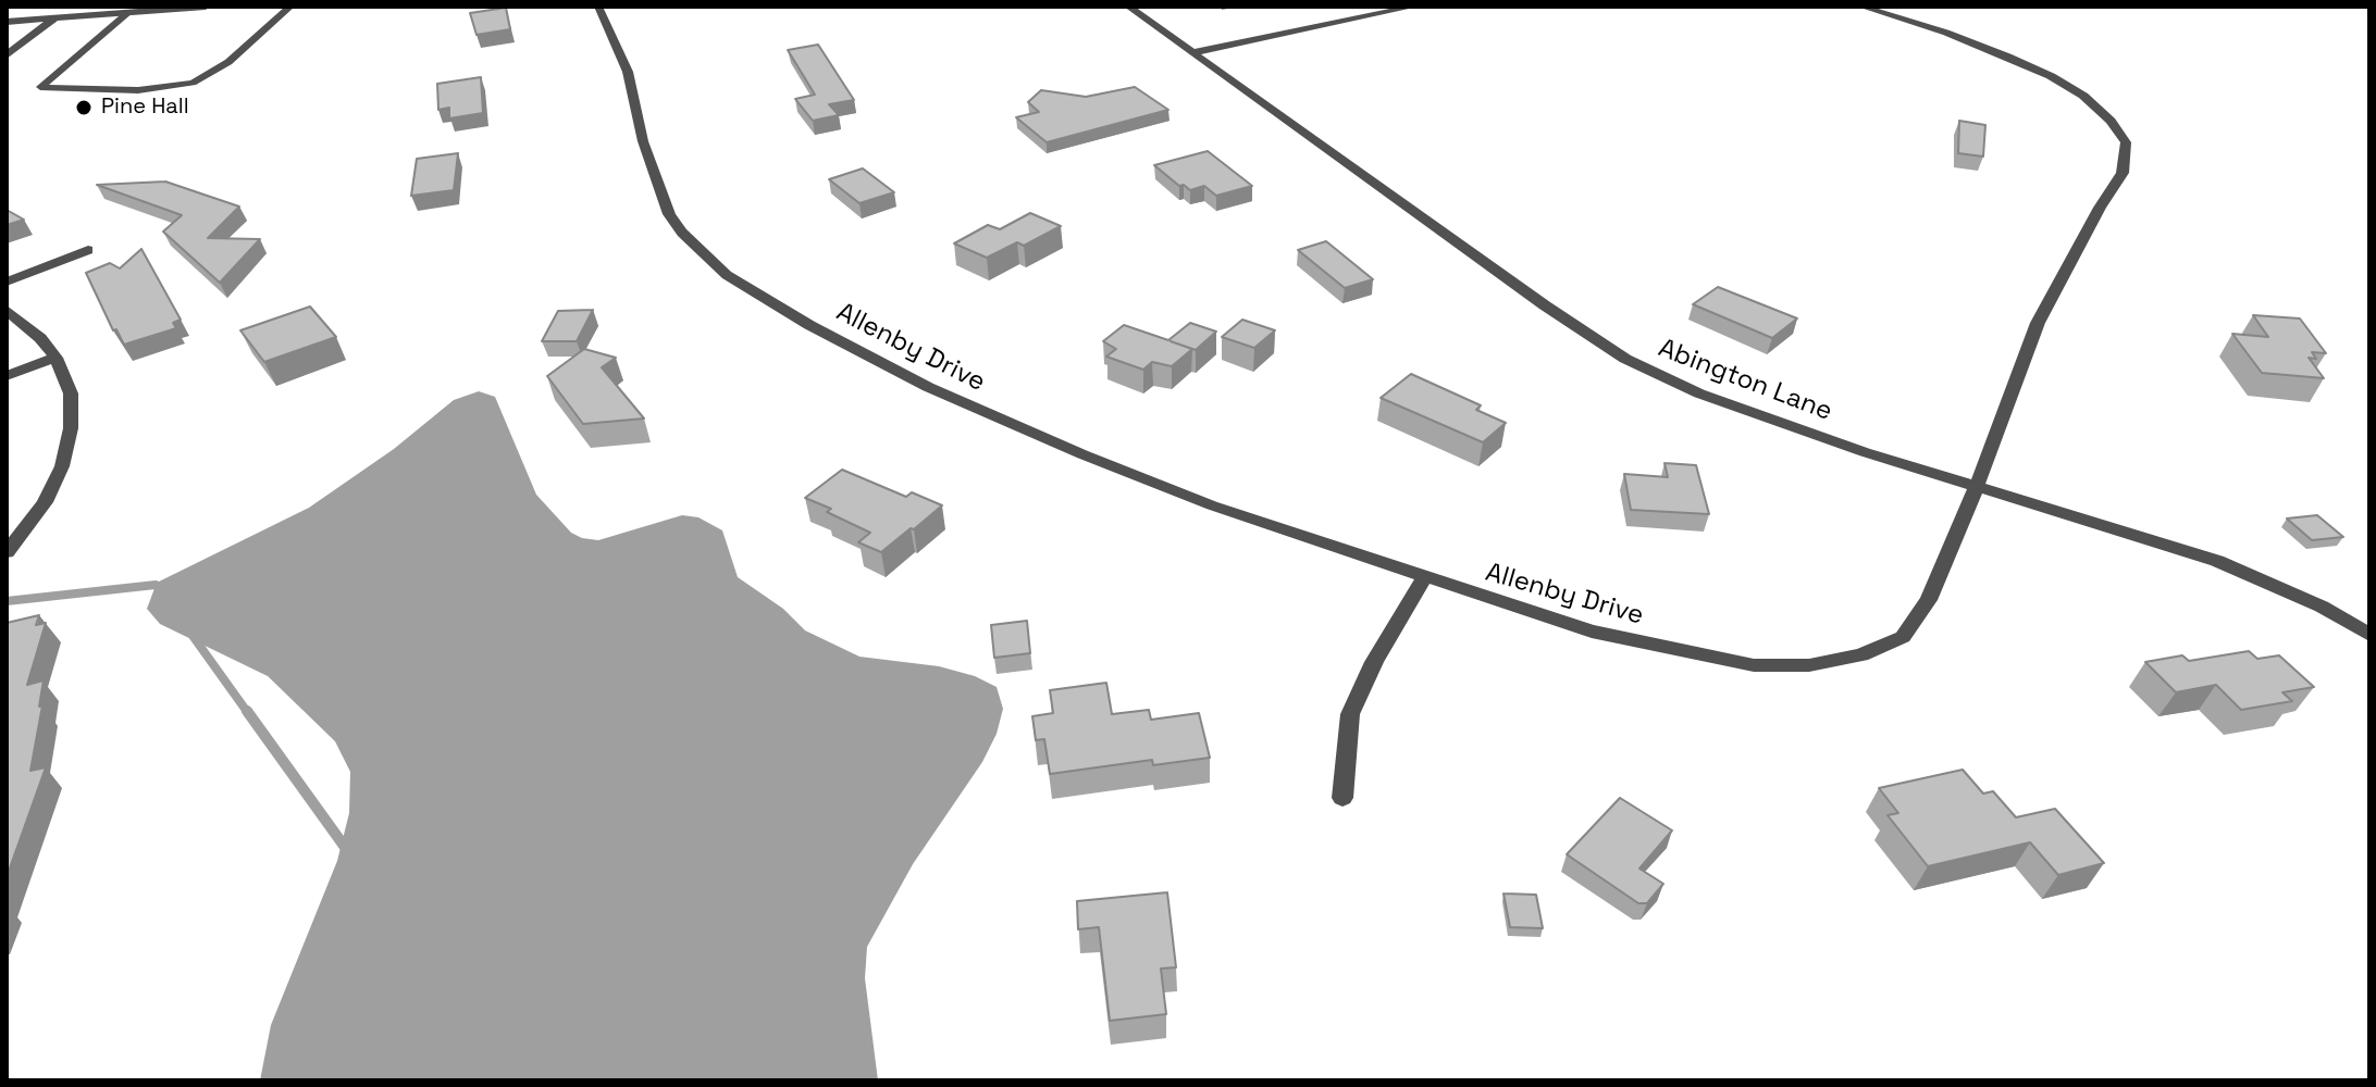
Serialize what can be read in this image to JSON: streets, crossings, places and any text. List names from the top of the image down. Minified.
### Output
{"streets":{"street":["Allenby Drive","Abington Lane"]},"crossings":[["Allenby Drive","Abington Lane"]],"places":["Pine Hall"]}
